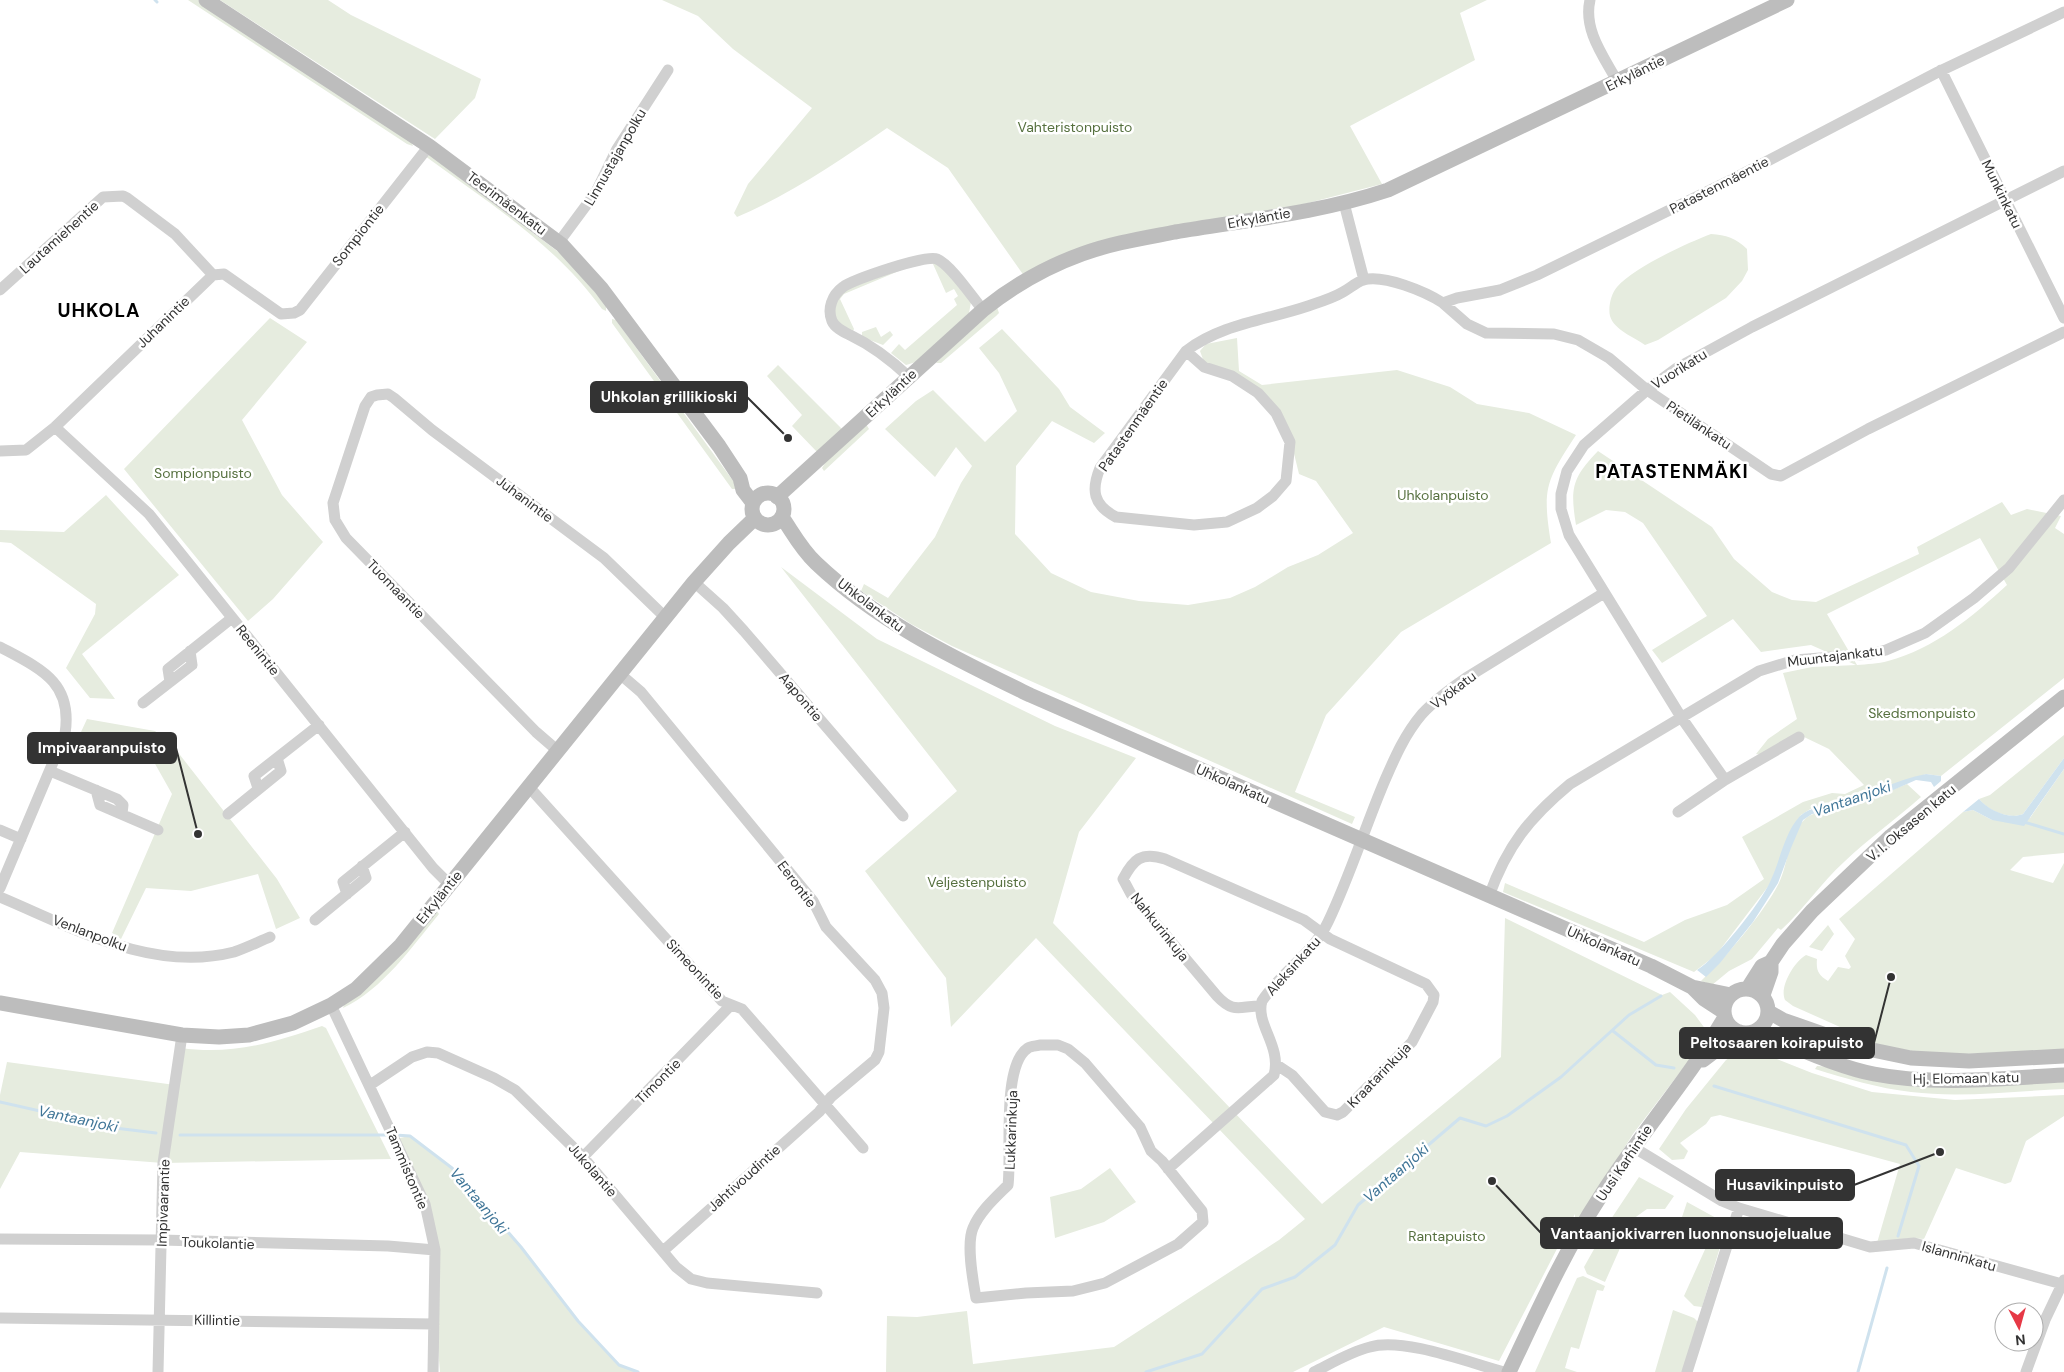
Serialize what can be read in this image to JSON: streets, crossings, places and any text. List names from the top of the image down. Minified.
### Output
{"streets":{"street":["Erkyläntie","Linnustajanpolku","Patastenmäentie","Munkinkatu","Teerimäenkatu","Sompiontie","Lautamiehentie","Juhanintie","Vuorikatu","Pietilänkatu","Tuomaantie","Uhkolankatu","Reenintie","Muuntajankatu","Vyökatu","Aapontie","V. I. Oksasen katu","Eerontie","Nahkurinkuja","Venlanpolku","Aleksinkatu","Simeonintie","Kraatarinkuja","Hj. Elomaan katu","Timontie","Lukkarinkuja","Uusi Karhintie","Tammistontie","Jukolantie","Jahtivoudintie","Impivaarantie","Toukolantie","Islanninkatu","Killintie"]},"crossings":[["Erkyläntie","Teerimäenkatu"],["Erkyläntie","Juhanintie"],["Erkyläntie","Tuomaantie"],["Erkyläntie","Uhkolankatu"],["Erkyläntie","Reenintie"],["Erkyläntie","Aapontie"],["Erkyläntie","Eerontie"],["Erkyläntie","Simeonintie"],["Erkyläntie","Tammistontie"],["Erkyläntie","Impivaarantie"],["Linnustajanpolku","Teerimäenkatu"],["Patastenmäentie","Munkinkatu"],["Patastenmäentie","Pietilänkatu"],["Munkinkatu","Vuorikatu"],["Teerimäenkatu","Sompiontie"],["Teerimäenkatu","Uhkolankatu"],["Sompiontie","Lautamiehentie"],["Sompiontie","Juhanintie"],["Lautamiehentie","Juhanintie"],["Juhanintie","Tuomaantie"],["Juhanintie","Reenintie"],["Vuorikatu","Pietilänkatu"],["Vuorikatu","Muuntajankatu"],["Vuorikatu","Vyökatu"],["Uhkolankatu","Muuntajankatu"],["Uhkolankatu","Vyökatu"],["Uhkolankatu","V. I. Oksasen katu"],["Uhkolankatu","Aleksinkatu"],["Uhkolankatu","Hj. Elomaan katu"],["Uhkolankatu","Uusi Karhintie"],["Vyökatu","Aleksinkatu"],["V. I. Oksasen katu","Hj. Elomaan katu"],["V. I. Oksasen katu","Uusi Karhintie"],["Eerontie","Simeonintie"],["Eerontie","Jahtivoudintie"],["Nahkurinkuja","Aleksinkatu"],["Nahkurinkuja","Kraatarinkuja"],["Aleksinkatu","Kraatarinkuja"],["Simeonintie","Timontie"],["Simeonintie","Jahtivoudintie"],["Hj. Elomaan katu","Uusi Karhintie"],["Timontie","Jukolantie"],["Uusi Karhintie","Islanninkatu"],["Tammistontie","Jukolantie"],["Tammistontie","Toukolantie"],["Tammistontie","Killintie"],["Jukolantie","Jahtivoudintie"],["Impivaarantie","Toukolantie"],["Impivaarantie","Killintie"]],"districts":["UHKOLA","PATASTENMÄKI"],"water":["Vantaanjoki"],"parks":["Vahteristonpuisto","Sompionpuisto","Uhkolanpuisto","Skedsmonpuisto","Veljestenpuisto","Rantapuisto"],"places":["Uhkolan grillikioski","Impivaaranpuisto","Peltosaaren koirapuisto","Husavikinpuisto","Vantaanjokivarren luonnonsuojelualue"],"north":"bottom"}
